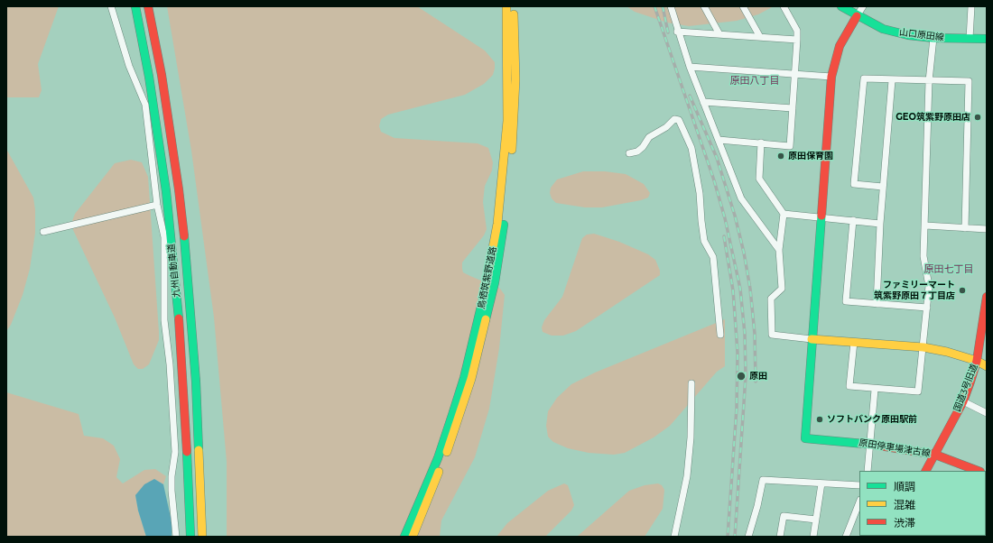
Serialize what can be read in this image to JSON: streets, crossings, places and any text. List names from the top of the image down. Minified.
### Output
{"streets":{"main road":["山口原田線","九州自動車道","鳥栖筑紫野道路","国道3号旧道","原田停車場津古線"]},"crossings":[["国道3号旧道","原田停車場津古線"]],"districts":["原田八丁目","原田七丁目"],"places":["GEO筑紫野原田店","原田保育園","ファミリーマート 筑紫野原田７丁目店","原田","ソフトバンク原田駅前"],"legend":["順調","混雑","渋滞"]}
